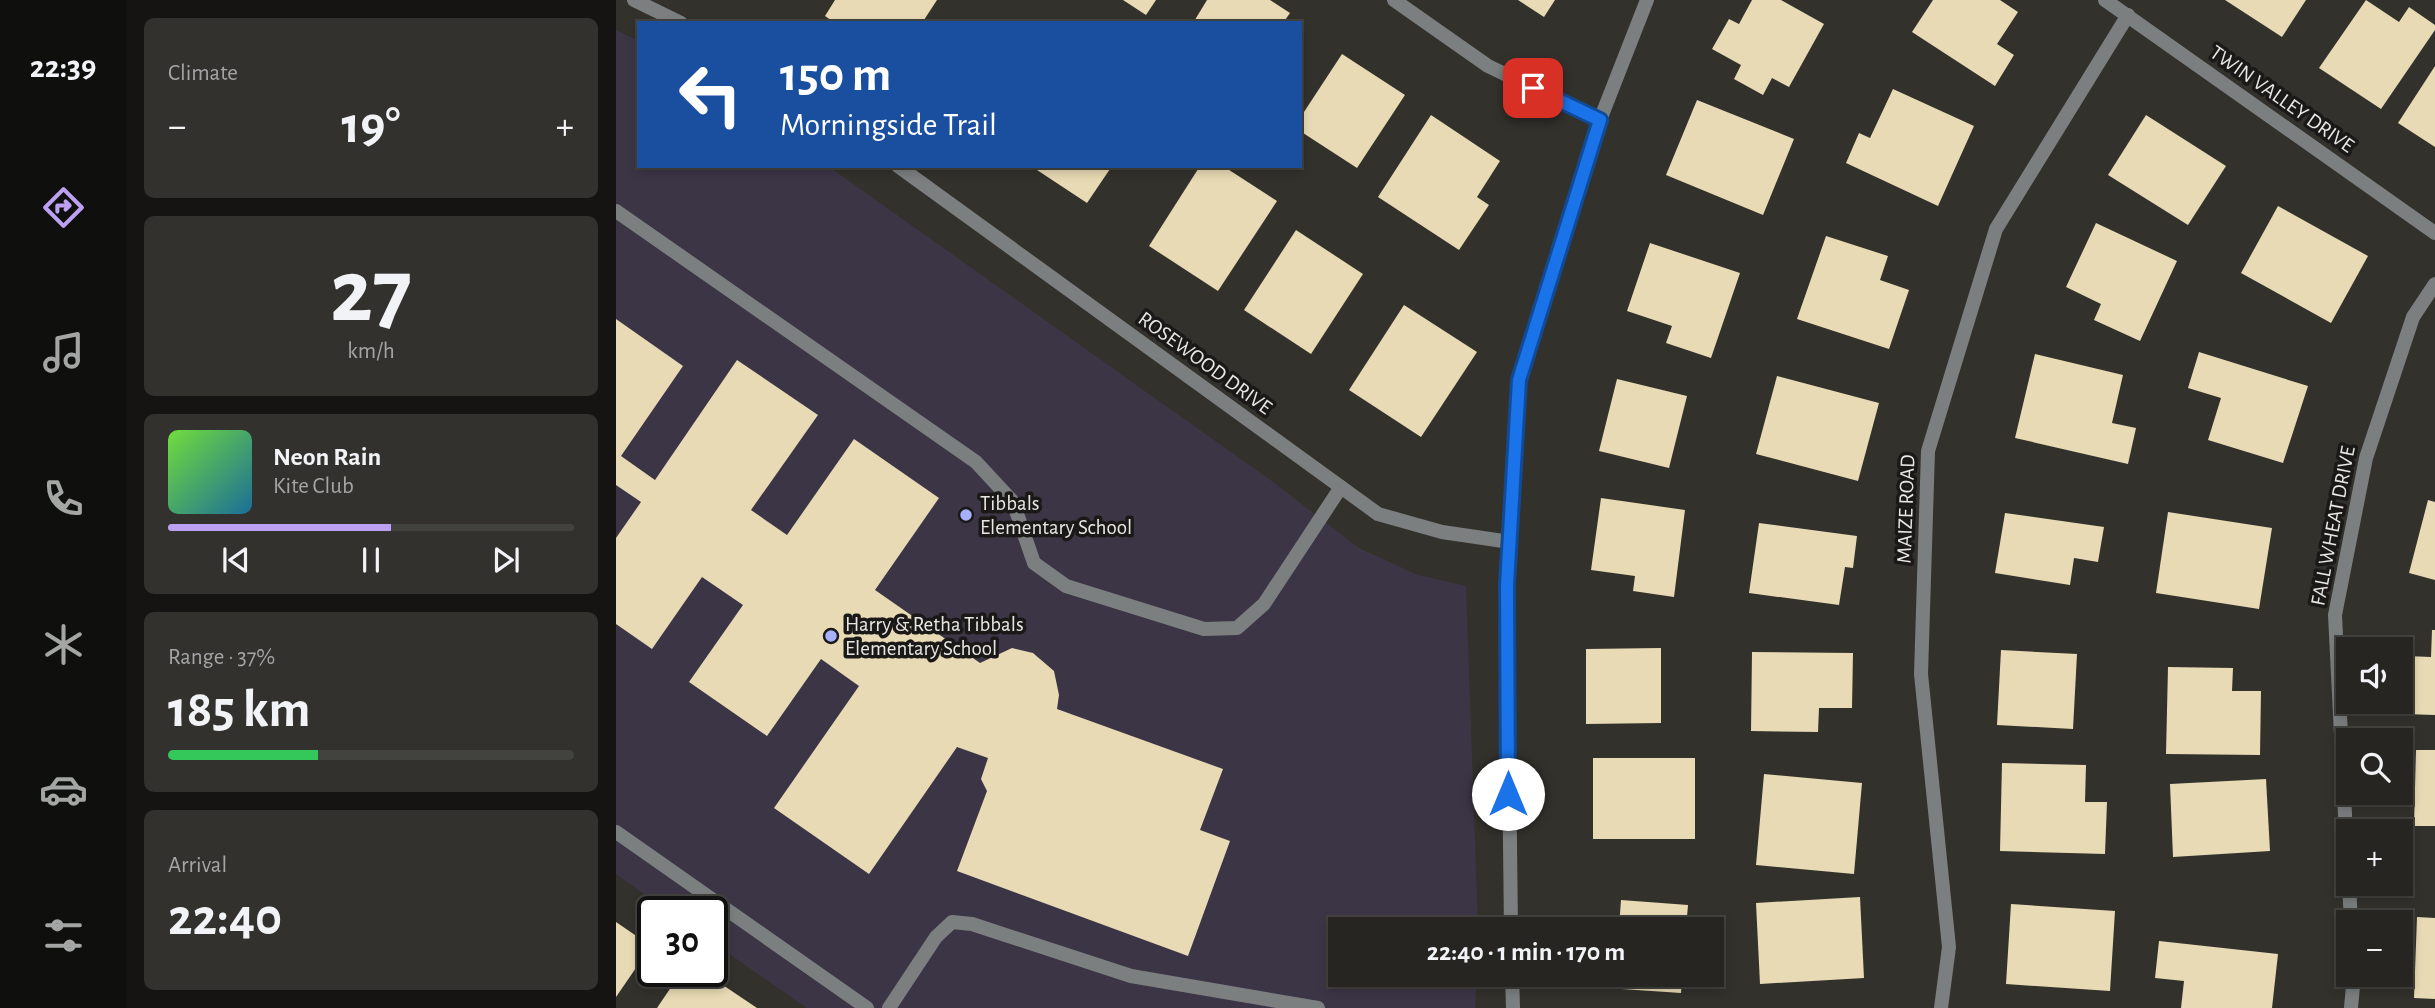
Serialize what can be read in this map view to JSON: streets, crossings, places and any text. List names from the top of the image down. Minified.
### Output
{"streets":{"street":["TWIN VALLEY DRIVE","ROSEWOOD DRIVE","MAIZE ROAD","FALL WHEAT DRIVE"]},"crossings":[["TWIN VALLEY DRIVE","MAIZE ROAD"]],"places":["Tibbals Elementary School","Harry & Retha Tibbals Elementary School"],"page":{"tabs":"22:39","tile":["Climate",["27","km/h"],["Range · 37%","185 km"],["Arrival","22:40"]],"turn":["150 m","Morningside Trail"],"heat":["−","19°","+"],"song":["Neon Rain","Kite Club"],"map_buttons":["+","−"],"limit":"30","trip":"22:40 · 1 min · 170 m"}}
